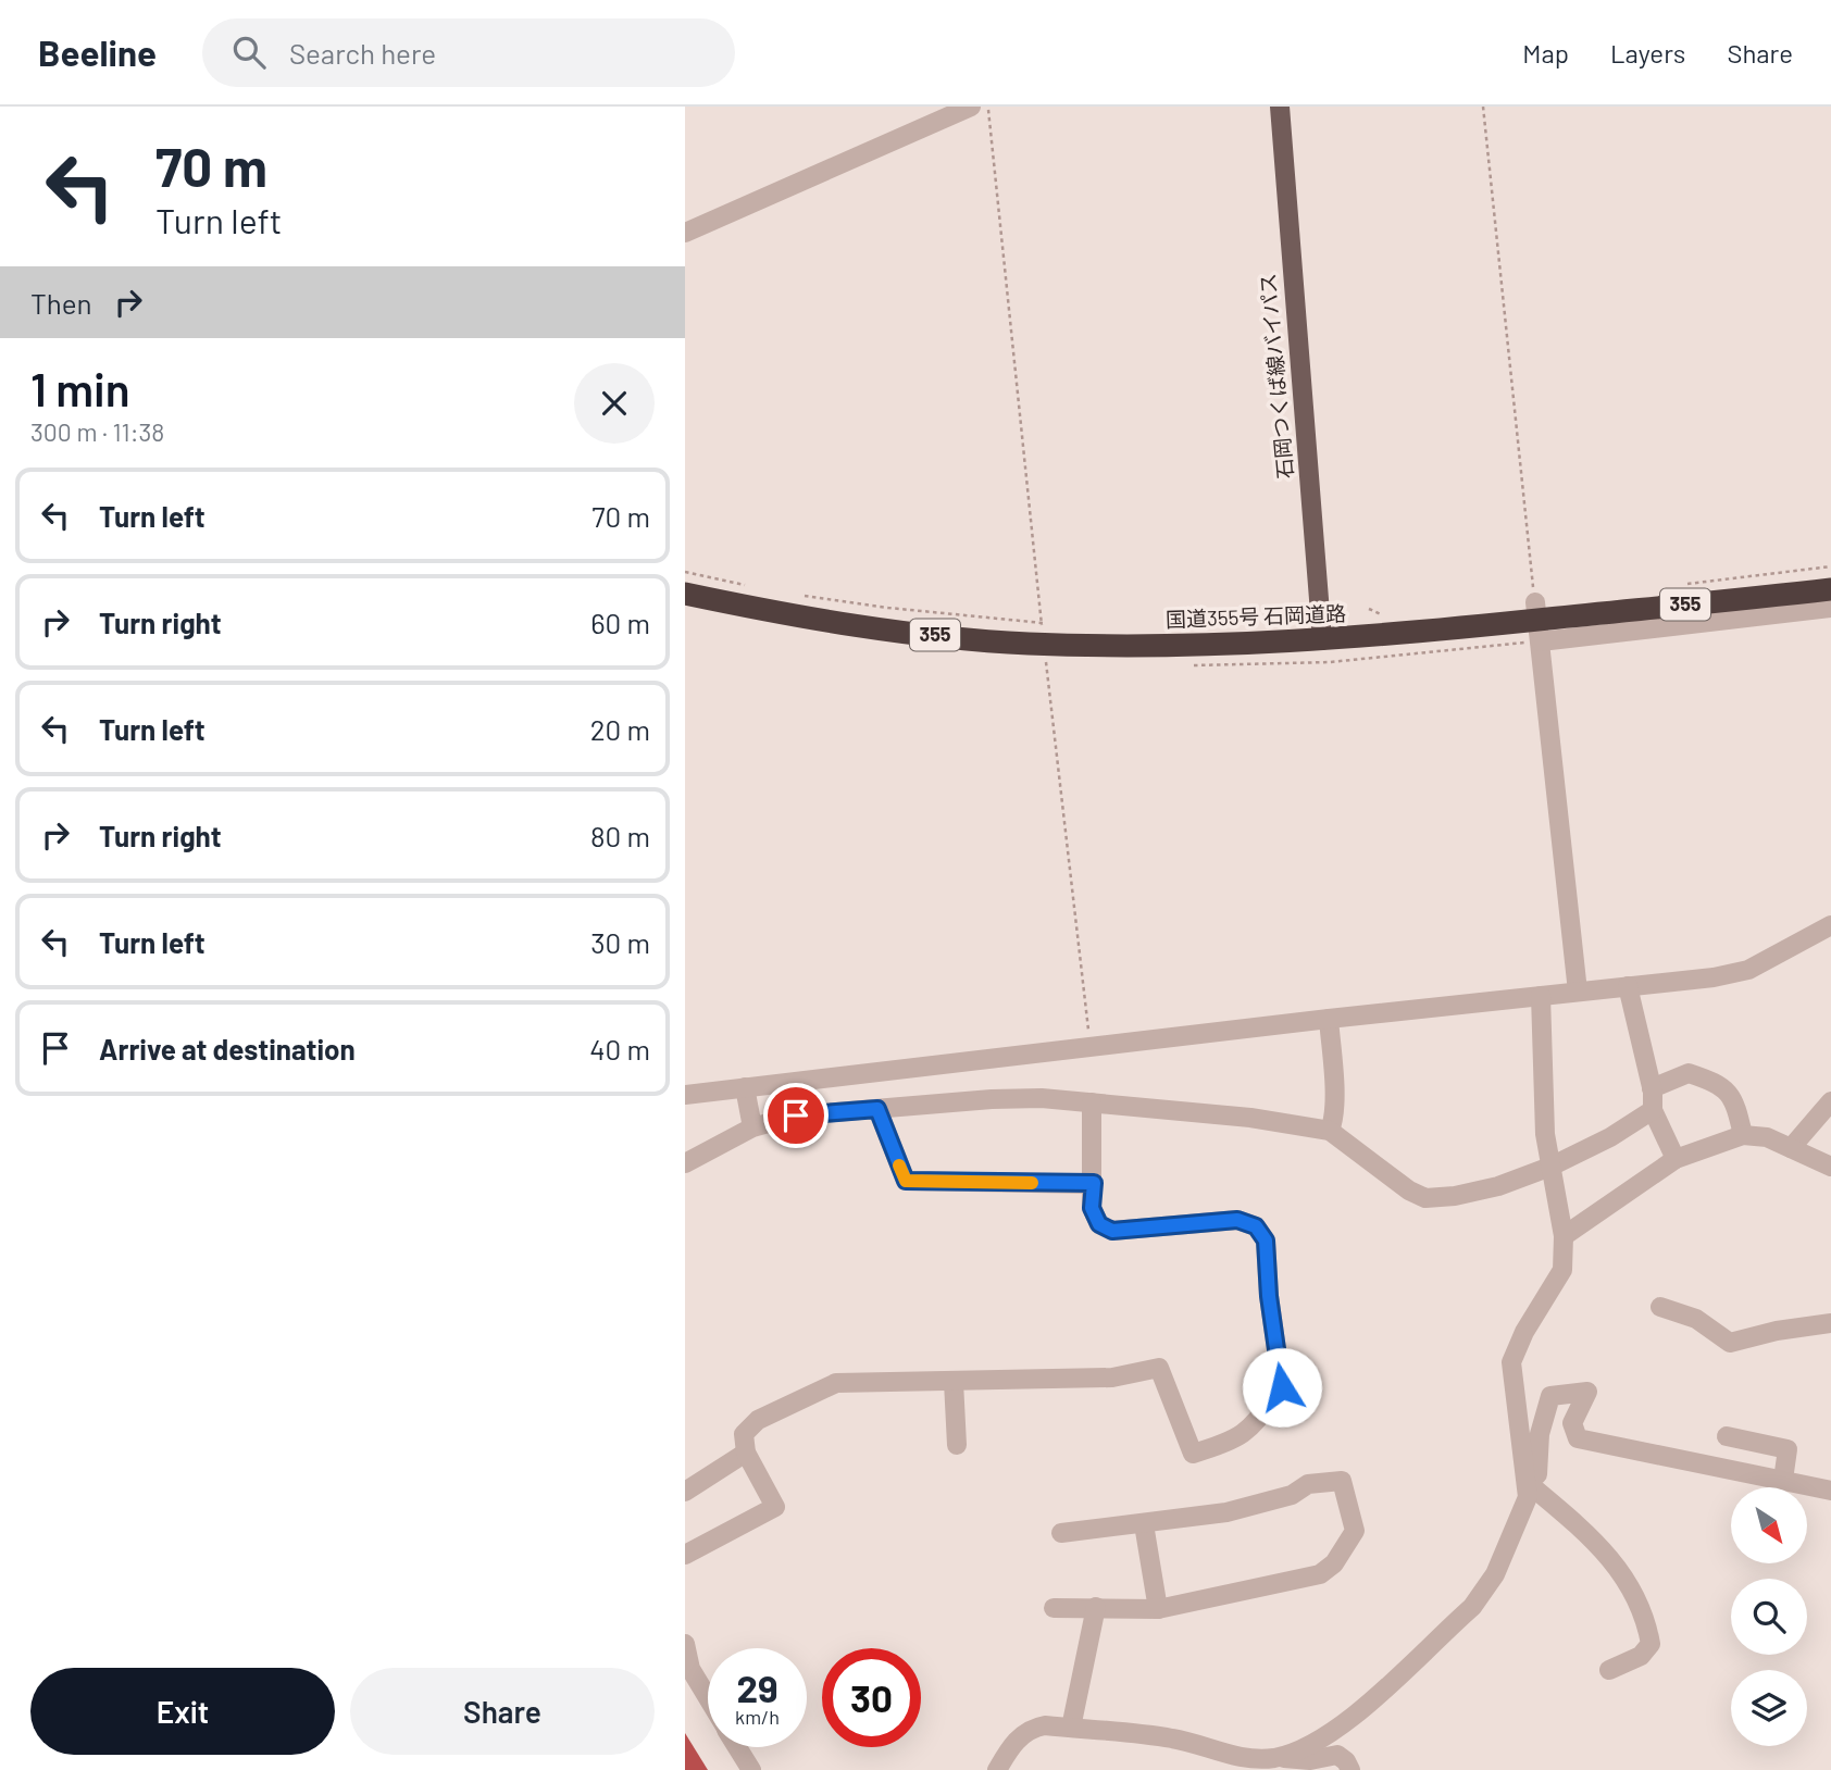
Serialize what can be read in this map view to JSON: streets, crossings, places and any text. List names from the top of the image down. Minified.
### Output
{"streets":{"highway":["355","国道355号 石岡道路"],"main road":["石岡つくば線バイパス"]},"crossings":[["石岡つくば線バイパス","国道355号 石岡道路"]],"north":"bottom right","page":{"header":"Beeline","search":"Search here","nav":["Map","Layers","Share"],"turn":["70 m","Turn left"],"then":"Then","heading":["1 min","300 m · 11:38"],"list":[{"name":"Turn left","value":"70 m"},{"name":"Turn right","value":"60 m"},{"name":"Turn left","value":"20 m"},{"name":"Turn right","value":"80 m"},{"name":"Turn left","value":"30 m"},{"name":"Arrive at destination","value":"40 m"}],"speed":"29 km/h","limit":"30","buttons":["Exit","Share"]}}
